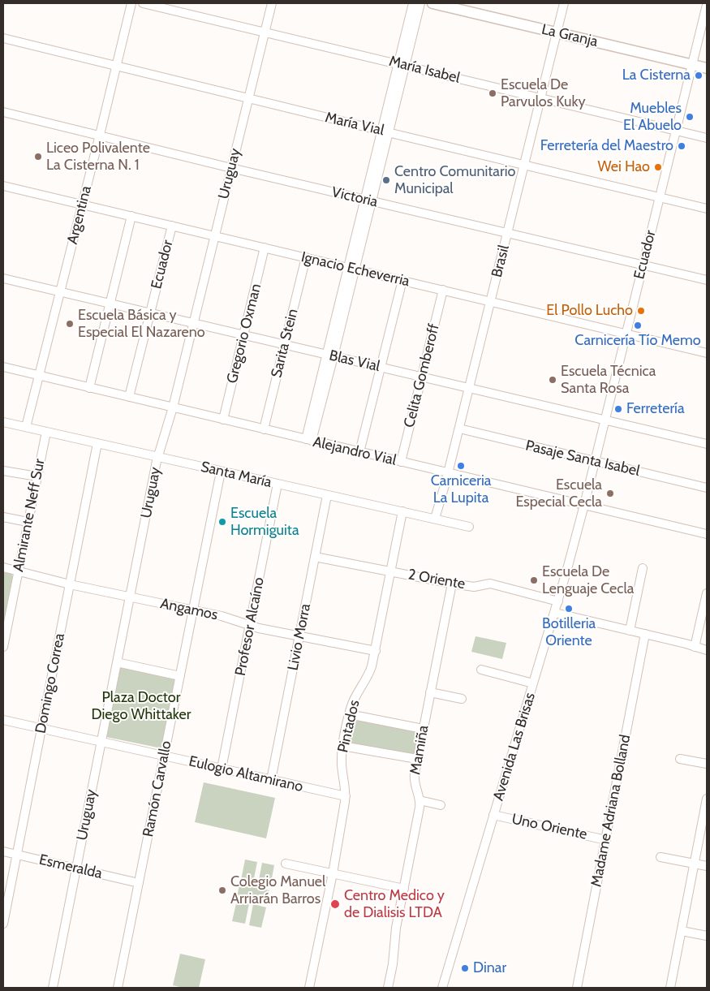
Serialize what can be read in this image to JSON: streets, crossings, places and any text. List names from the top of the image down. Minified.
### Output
{"streets":{"main road":["La Granja"],"street":["María Isabel","María Vial","Uruguay","Victoria","Argentina","Ecuador","Brasil","Ignacio Echeverria","Gregorio Oxman","Sarita Stein","Blas Vial","Celita Gomberoff","Alejandro Vial","Pasaje Santa Isabel","Santa María","Almirante Neff Sur","2 Oriente","Angamos","Profesor Alcaíno","Livio Morra","Domingo Correa","Pintados","Avenida Las Brisas","Mamiña","Eulogio Altamirano","Ramón Carvallo","Madame Adriana Bolland","Uno Oriente","Esmeralda"]},"crossings":[["La Granja","Ecuador"],["La Granja","Brasil"],["María Isabel","Uruguay"],["María Isabel","Ecuador"],["María Isabel","Brasil"],["María Vial","Uruguay"],["María Vial","Argentina"],["María Vial","Ecuador"],["María Vial","Brasil"],["Uruguay","Victoria"],["Uruguay","Ignacio Echeverria"],["Uruguay","Blas Vial"],["Uruguay","Alejandro Vial"],["Uruguay","Santa María"],["Uruguay","Angamos"],["Uruguay","Eulogio Altamirano"],["Uruguay","Esmeralda"],["Victoria","Argentina"],["Victoria","Ecuador"],["Victoria","Brasil"],["Argentina","Ignacio Echeverria"],["Argentina","Blas Vial"],["Argentina","Alejandro Vial"],["Argentina","Santa María"],["Ecuador","Ignacio Echeverria"],["Ecuador","Blas Vial"],["Ecuador","Alejandro Vial"],["Ecuador","Pasaje Santa Isabel"],["Ecuador","Avenida Las Brisas"],["Brasil","Ignacio Echeverria"],["Brasil","Blas Vial"],["Brasil","Alejandro Vial"],["Brasil","Pasaje Santa Isabel"],["Brasil","Santa María"],["Ignacio Echeverria","Gregorio Oxman"],["Ignacio Echeverria","Sarita Stein"],["Ignacio Echeverria","Celita Gomberoff"],["Gregorio Oxman","Blas Vial"],["Gregorio Oxman","Alejandro Vial"],["Sarita Stein","Blas Vial"],["Sarita Stein","Alejandro Vial"],["Blas Vial","Celita Gomberoff"],["Celita Gomberoff","Alejandro Vial"],["Alejandro Vial","Avenida Las Brisas"],["Santa María","Almirante Neff Sur"],["Santa María","Profesor Alcaíno"],["Santa María","Livio Morra"],["Santa María","Domingo Correa"],["Santa María","Pintados"],["Santa María","Ramón Carvallo"],["Almirante Neff Sur","Angamos"],["2 Oriente","Livio Morra"],["2 Oriente","Pintados"],["2 Oriente","Avenida Las Brisas"],["2 Oriente","Mamiña"],["Angamos","Profesor Alcaíno"],["Angamos","Livio Morra"],["Angamos","Domingo Correa"],["Angamos","Pintados"],["Angamos","Ramón Carvallo"],["Profesor Alcaíno","Eulogio Altamirano"],["Livio Morra","Eulogio Altamirano"],["Domingo Correa","Eulogio Altamirano"],["Domingo Correa","Esmeralda"],["Pintados","Eulogio Altamirano"],["Avenida Las Brisas","Uno Oriente"],["Eulogio Altamirano","Ramón Carvallo"],["Ramón Carvallo","Esmeralda"],["Madame Adriana Bolland","Uno Oriente"]],"parks":["Plaza Doctor Diego Whittaker"],"places":["La Cisterna","Escuela De Parvulos Kuky","Muebles El Abuelo","Ferretería del Maestro","Liceo Polivalente La Cisterna N. 1","Wei Hao","Centro Comunitario Municipal","El Pollo Lucho","Escuela Básica y Especial El Nazareno","Carnicería Tío Memo","Escuela Técnica Santa Rosa","Ferretería","Carniceria La Lupita","Escuela Especial Cecla","Escuela Hormiguita","Escuela De Lenguaje Cecla","Botilleria Oriente","Colegio Manuel Arriarán Barros","Centro Medico y de Dialisis LTDA","Dinar"]}
